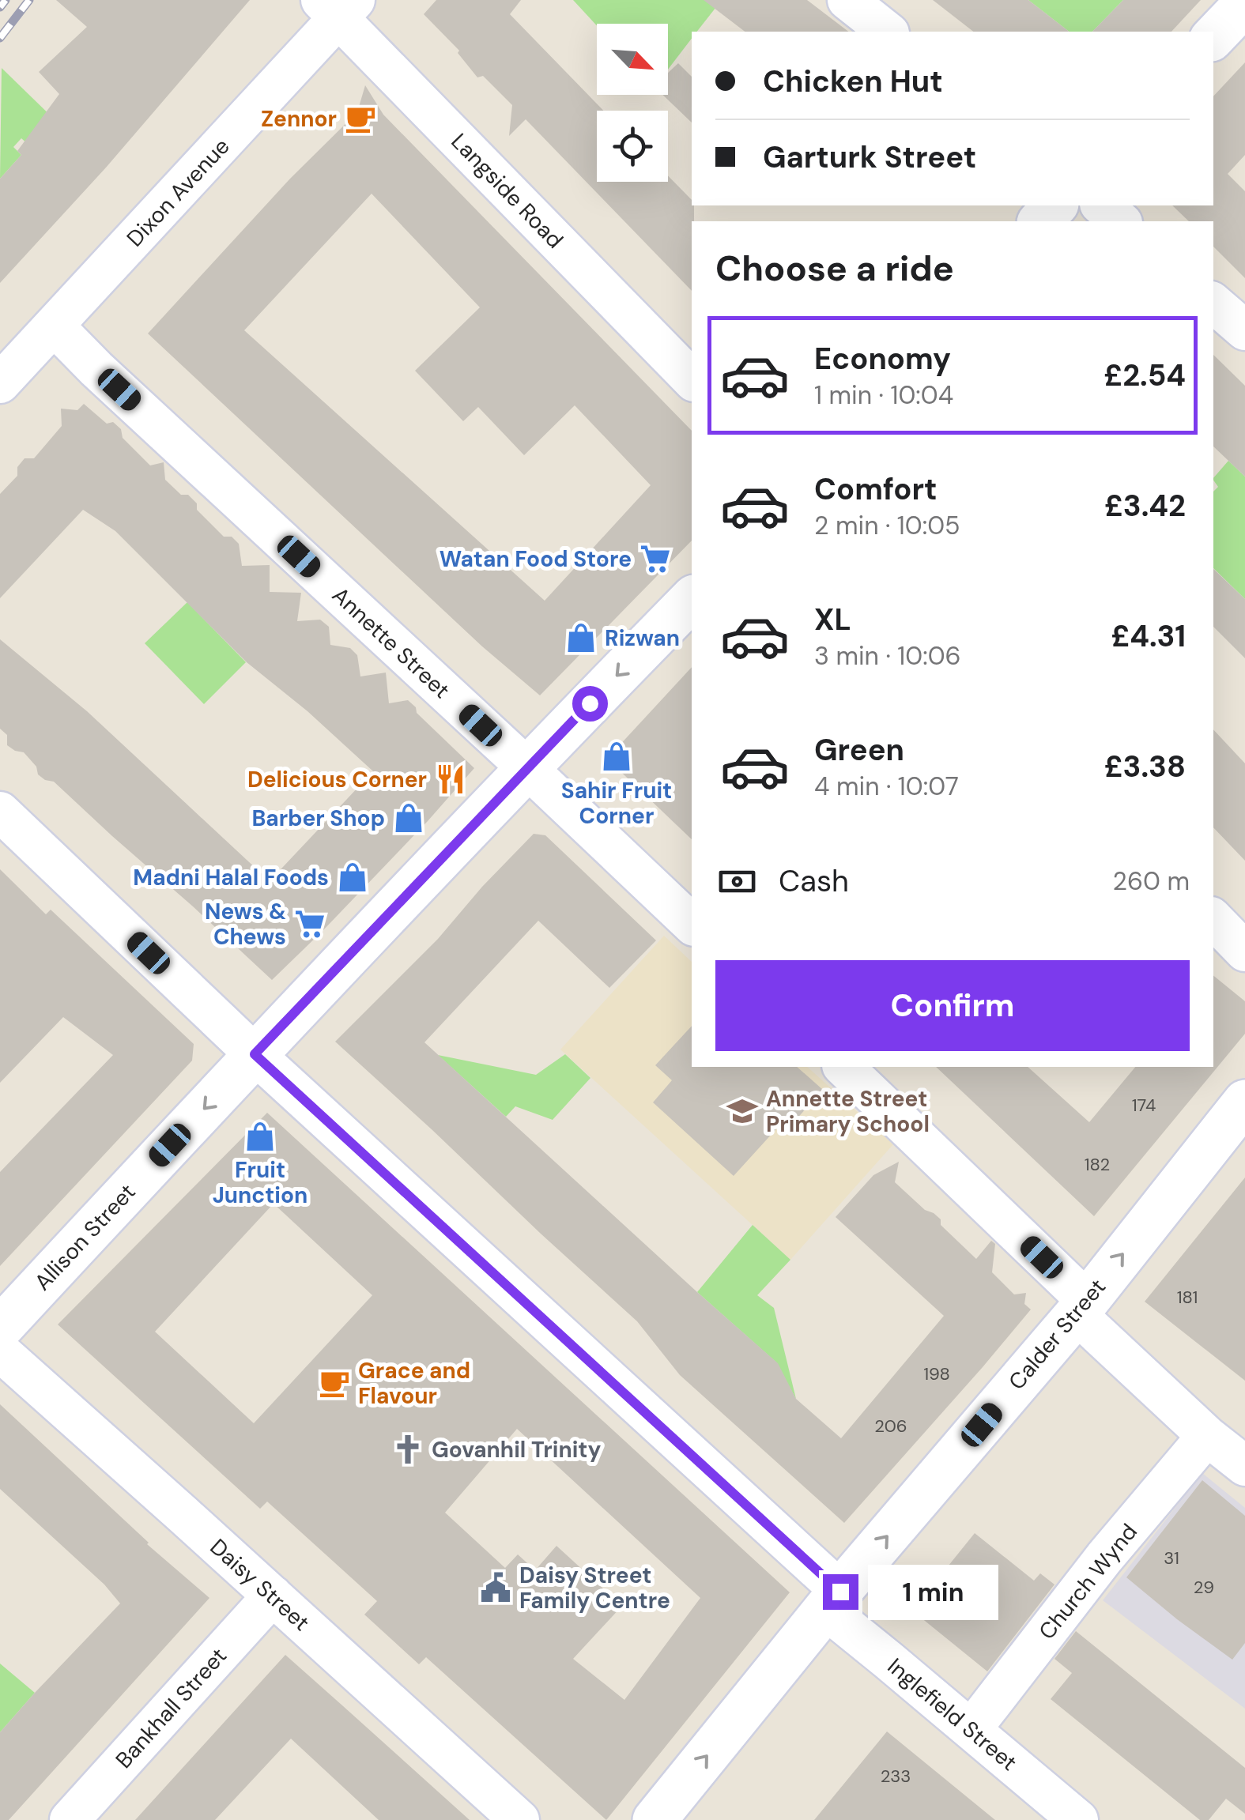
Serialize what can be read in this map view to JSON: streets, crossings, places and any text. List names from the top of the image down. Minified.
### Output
{"streets":{"street":["Langside Road","Dixon Avenue","Annette Street","Allison Street","Calder Street","Church Wynd","Daisy Street","Bankhall Street","Inglefield Street"]},"crossings":[["Langside Road","Dixon Avenue"],["Dixon Avenue","Annette Street"],["Annette Street","Allison Street"],["Allison Street","Inglefield Street"],["Calder Street","Inglefield Street"],["Church Wynd","Inglefield Street"],["Daisy Street","Bankhall Street"]],"one_way":["Allison Street","Calder Street"],"places":{"cafe":["Zennor","Grace and Flavour"],"supermarket":["Watan Food Store","News & Chews"],"shop":["Rizwan","Sahir Fruit Corner","Barber Shop","Madni Halal Foods","Fruit Junction"],"restaurant":["Delicious Corner"],"school or university":["Annette Street Primary School"],"church":["Govanhil Trinity"],"public building":["Daisy Street Family Centre"]},"house_numbers":["174","182","181","198","206","31","29","233"],"north":"bottom right","page":{"banner":["Chicken Hut","Garturk Street"],"heading":"Choose a ride","list":[{"name":"Economy","note":"1 min · 10:04","value":"£2.54"},{"name":"Comfort","note":"2 min · 10:05","value":"£3.42"},{"name":"XL","note":"3 min · 10:06","value":"£4.31"},{"name":"Green","note":"4 min · 10:07","value":"£3.38"}],"pay":["Cash","260 m"],"buttons":"Confirm","bubble":"1 min"}}
